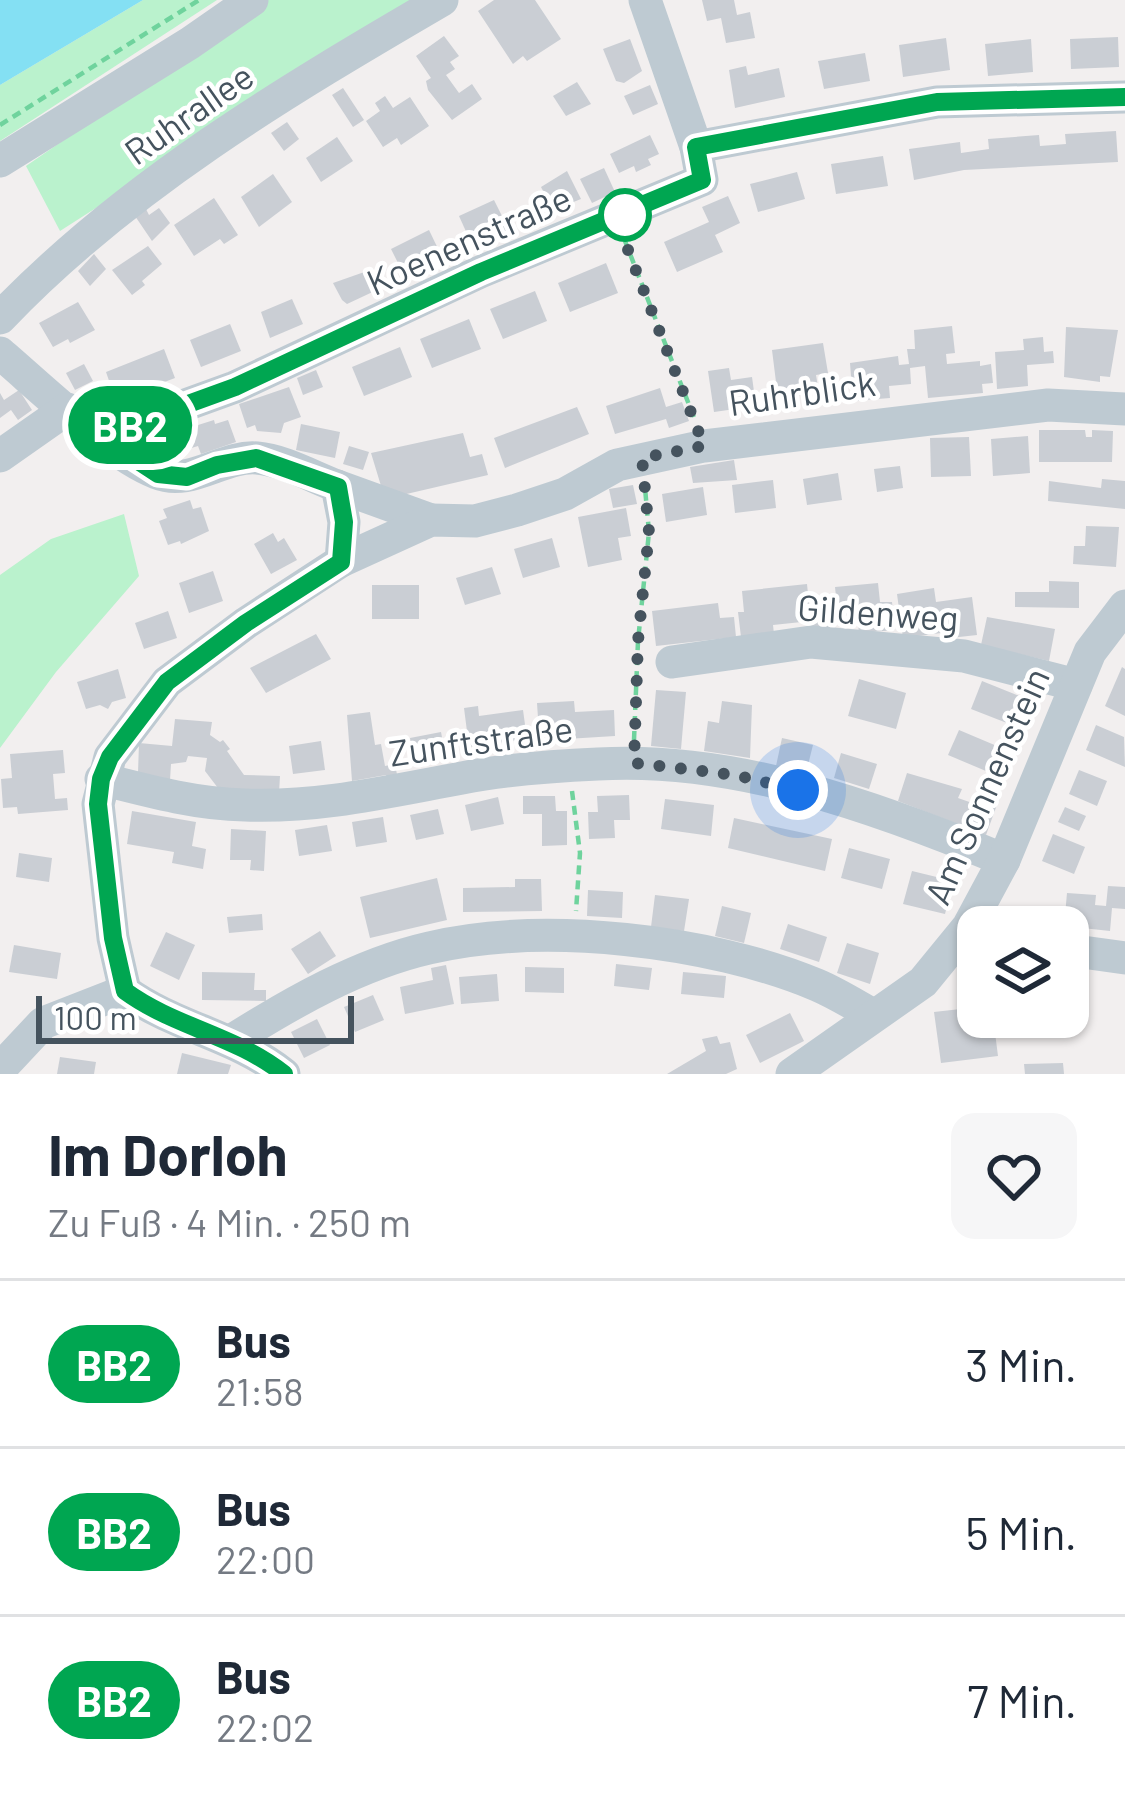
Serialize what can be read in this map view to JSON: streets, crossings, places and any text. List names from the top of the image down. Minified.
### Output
{"streets":{"street":["Ruhrallee","Koenenstraße","Ruhrblick","Gildenweg","Zunftstraße","Am Sonnenstein"]},"crossings":[["Koenenstraße","Ruhrblick"],["Ruhrblick","Zunftstraße"],["Gildenweg","Am Sonnenstein"],["Zunftstraße","Am Sonnenstein"]],"lines":["bus line BB2"],"scale_bar":"100 m","page":{"on_map":"BB2","scale":"100 m","heading":["Im Dorloh","Zu Fuß · 4 Min. · 250 m"],"list":[{"mark":"BB2","name":"Bus","note":"21:58","value":"3 Min."},{"mark":"BB2","name":"Bus","note":"22:00","value":"5 Min."},{"mark":"BB2","name":"Bus","note":"22:02","value":"7 Min."}]}}
